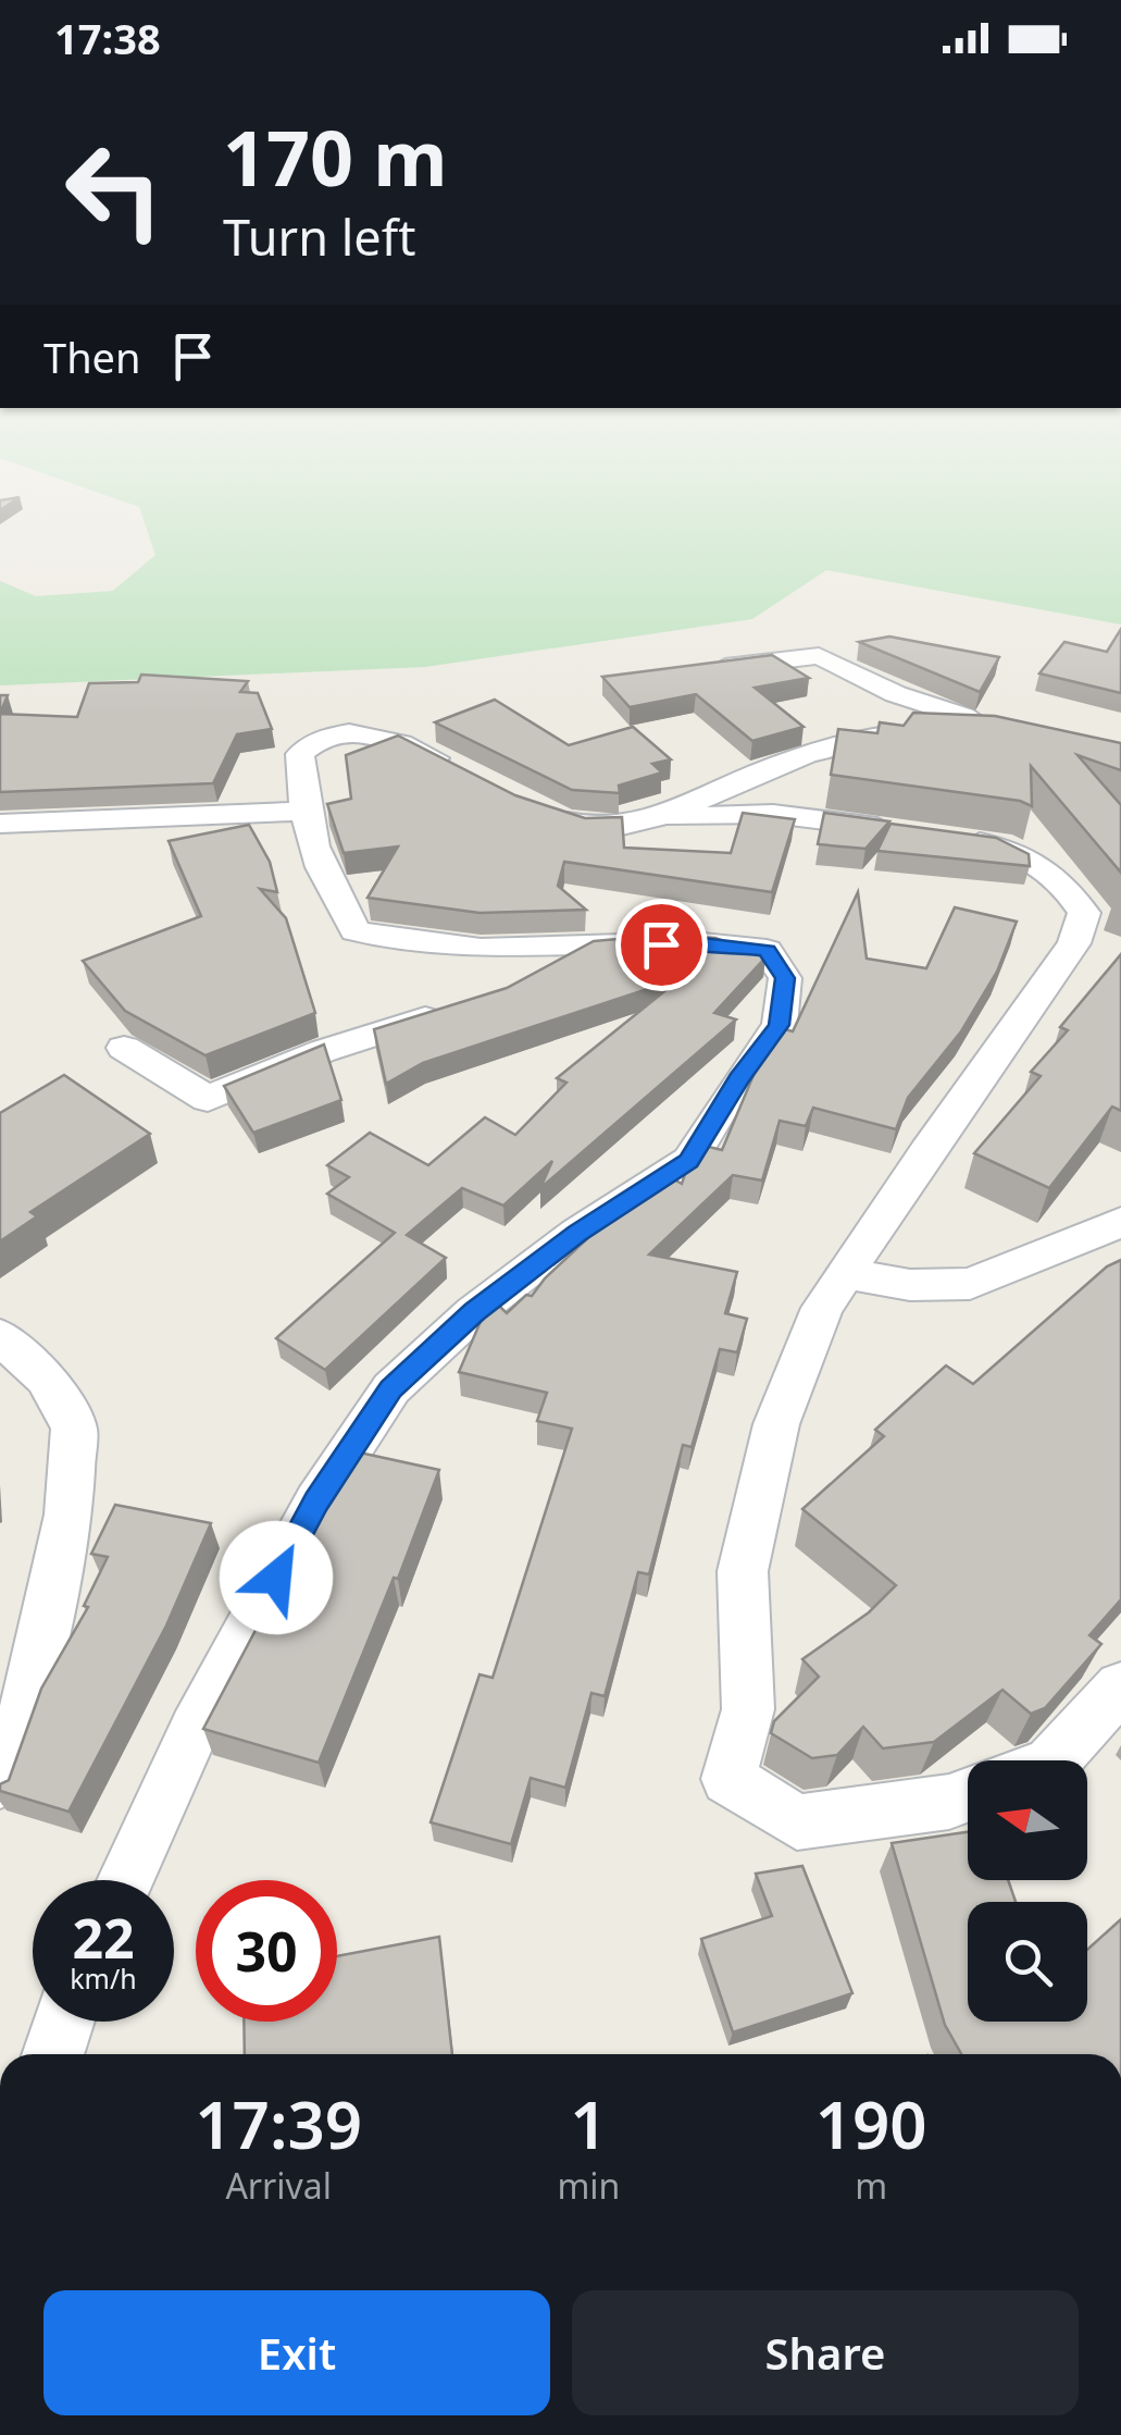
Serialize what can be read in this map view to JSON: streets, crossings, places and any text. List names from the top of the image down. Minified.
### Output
{"north":"left","page":{"status":"17:38","turn":["170 m","Turn left"],"then":"Then","speed":"22 km/h","limit":"30","eta":["17:39","Arrival","1","min","190","m"],"buttons":["Exit","Share"]}}
